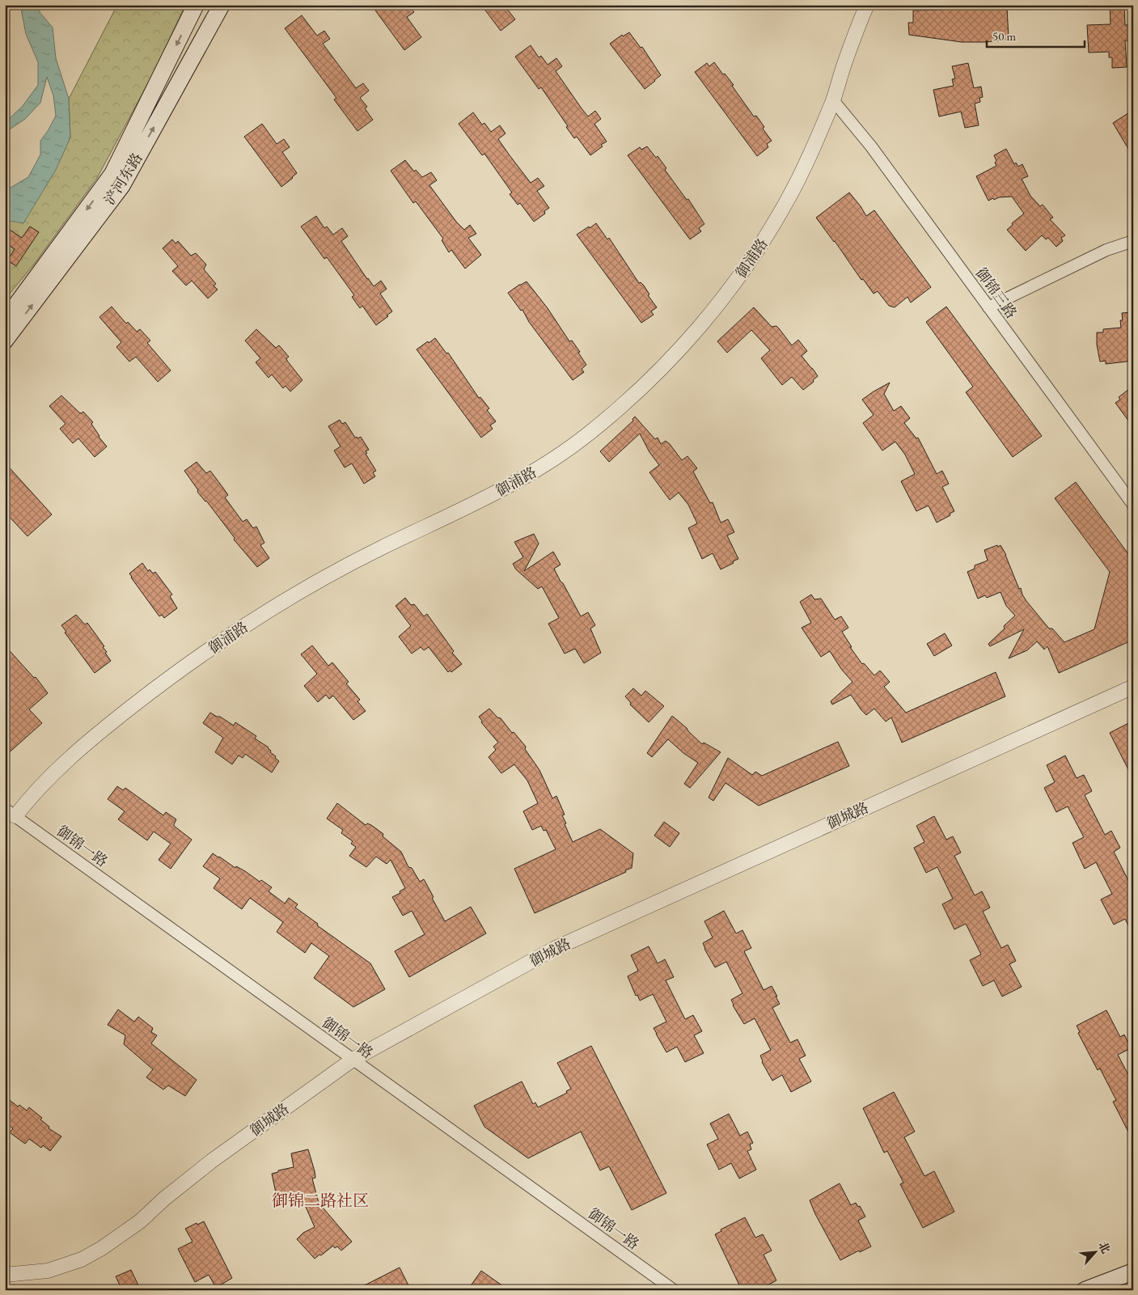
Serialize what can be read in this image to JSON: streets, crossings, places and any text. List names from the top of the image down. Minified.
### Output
{"streets":{"main road":["浐河东路"],"street":["御浦路","御锦三路","御城路","御锦一路"]},"crossings":[["御浦路","御锦三路"],["御浦路","御锦一路"],["御城路","御锦一路"]],"districts":["御锦二路社区"],"scale_bar":"50 m","north":"top right"}
